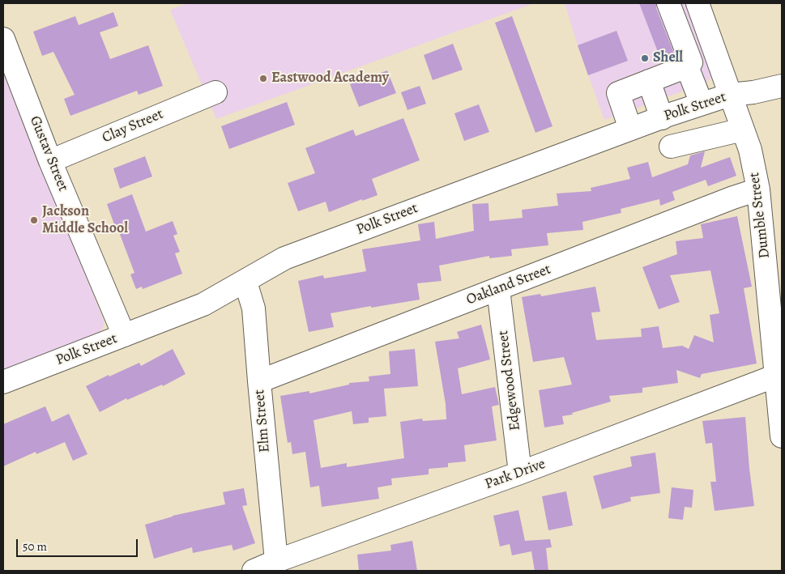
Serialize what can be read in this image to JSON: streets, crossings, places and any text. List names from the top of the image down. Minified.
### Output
{"streets":{"street":["Polk Street","Clay Street","Gustav Street","Dumble Street","Oakland Street","Edgewood Street","Elm Street","Park Drive"]},"crossings":[["Polk Street","Gustav Street"],["Polk Street","Dumble Street"],["Polk Street","Elm Street"],["Clay Street","Gustav Street"],["Dumble Street","Oakland Street"],["Dumble Street","Park Drive"],["Oakland Street","Edgewood Street"],["Oakland Street","Elm Street"],["Edgewood Street","Park Drive"],["Elm Street","Park Drive"]],"places":["Shell","Eastwood Academy","Jackson Middle School"],"scale_bar":"50 m"}
